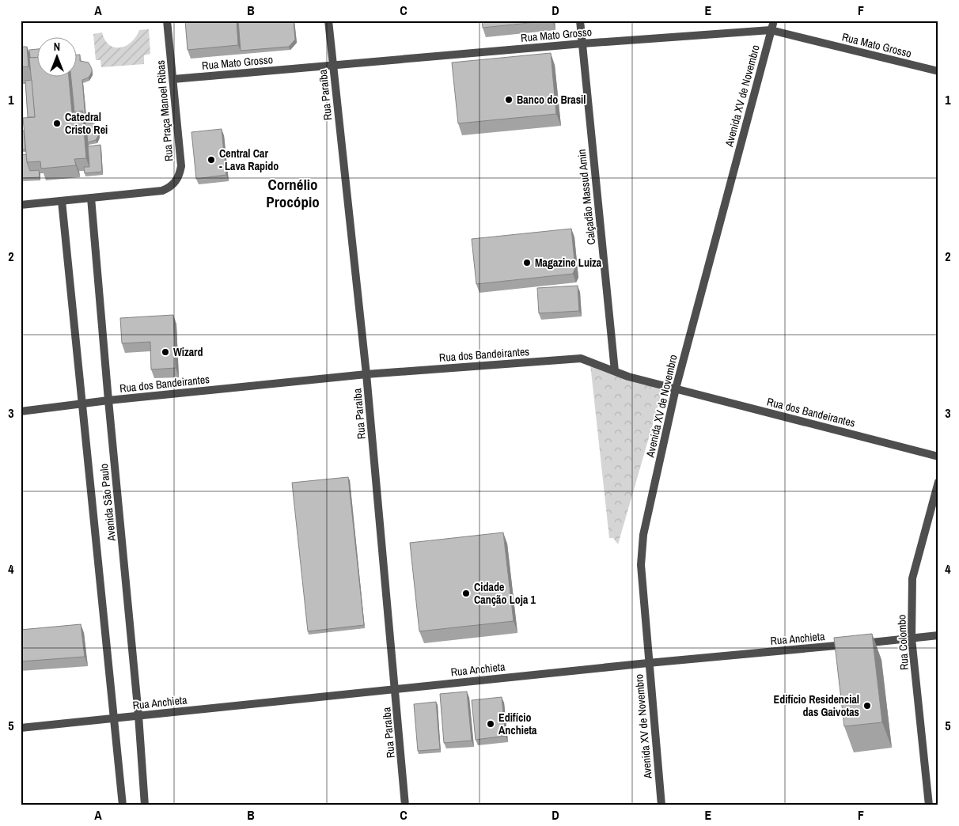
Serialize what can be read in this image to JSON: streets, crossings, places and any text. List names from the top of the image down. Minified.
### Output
{"streets":{"street":["Rua Mato Grosso","Rua Paraíba","Avenida XV de Novembro","Rua Praça Manoel Ribas","Calçadão Massud Amin","Rua dos Bandeirantes","Avenida São Paulo","Rua Anchieta","Rua Colombo"]},"crossings":[["Rua Mato Grosso","Rua Paraíba"],["Rua Mato Grosso","Avenida XV de Novembro"],["Rua Mato Grosso","Rua Praça Manoel Ribas"],["Rua Mato Grosso","Calçadão Massud Amin"],["Rua Paraíba","Rua dos Bandeirantes"],["Rua Paraíba","Rua Anchieta"],["Avenida XV de Novembro","Rua dos Bandeirantes"],["Avenida XV de Novembro","Rua Anchieta"],["Rua Praça Manoel Ribas","Avenida São Paulo"],["Calçadão Massud Amin","Rua dos Bandeirantes"],["Rua dos Bandeirantes","Avenida São Paulo"],["Avenida São Paulo","Rua Anchieta"],["Rua Anchieta","Rua Colombo"]],"districts":["Cornélio Procópio"],"places":["Banco do Brasil","Catedral Cristo Rei","Central Car - Lava Rapido","Magazine Luiza","Wizard","Cidade Canção Loja 1","Edifício Residencial das Gaivotas","Edifício Anchieta"],"north":"top","grid":{"columns":["A","B","C","D","E","F"],"rows":["1","2","3","4","5"]}}
